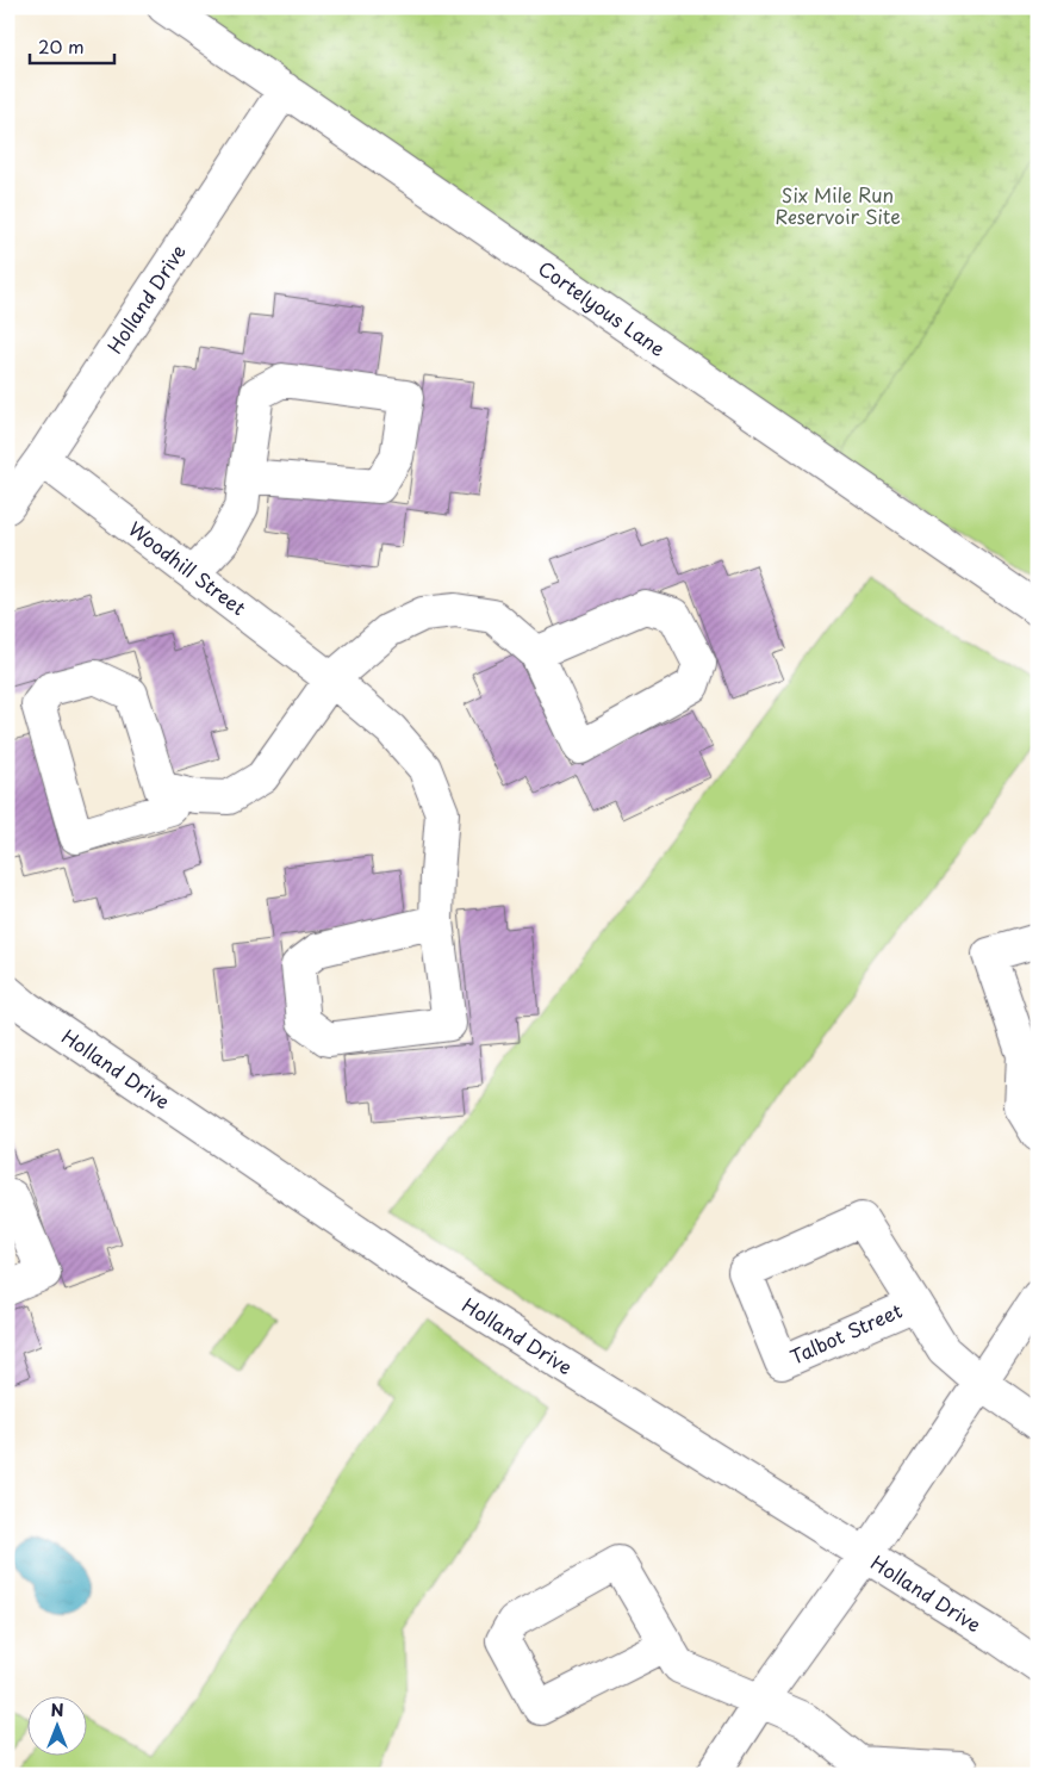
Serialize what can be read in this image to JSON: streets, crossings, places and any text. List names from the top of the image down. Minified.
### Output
{"streets":{"street":["Holland Drive","Cortelyous Lane","Woodhill Street","Talbot Street"]},"crossings":[["Holland Drive","Cortelyous Lane"],["Holland Drive","Woodhill Street"]],"parks":["Six Mile Run Reservoir Site"],"scale_bar":"20 m","north":"top"}
